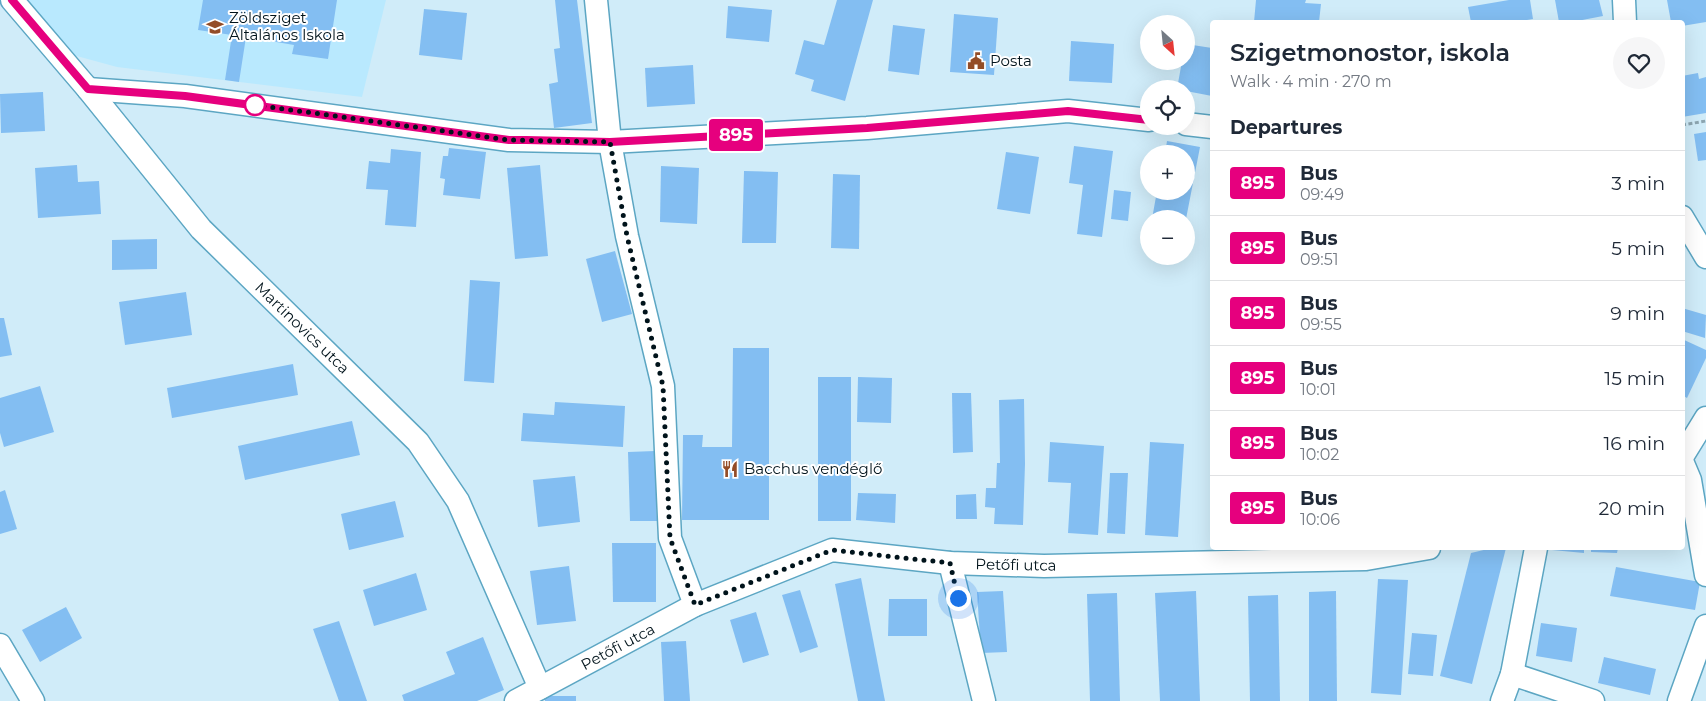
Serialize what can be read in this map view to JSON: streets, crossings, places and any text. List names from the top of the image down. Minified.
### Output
{"streets":{"street":["Martinovics utca","Petőfi utca"]},"crossings":[["Martinovics utca","Petőfi utca"]],"places":{"school or university":["Zöldsziget Általános Iskola"],"public building":["Posta"],"restaurant":["Bacchus vendéglő"]},"lines":["bus line 895"],"north":"bottom right","page":{"on_map":"895","map_buttons":["+","−"],"heading":[["Szigetmonostor, iskola","Walk · 4 min · 270 m"],"Departures"],"list":[{"mark":"895","name":"Bus","note":"09:49","value":"3 min"},{"mark":"895","name":"Bus","note":"09:51","value":"5 min"},{"mark":"895","name":"Bus","note":"09:55","value":"9 min"},{"mark":"895","name":"Bus","note":"10:01","value":"15 min"},{"mark":"895","name":"Bus","note":"10:02","value":"16 min"},{"mark":"895","name":"Bus","note":"10:06","value":"20 min"}]}}
